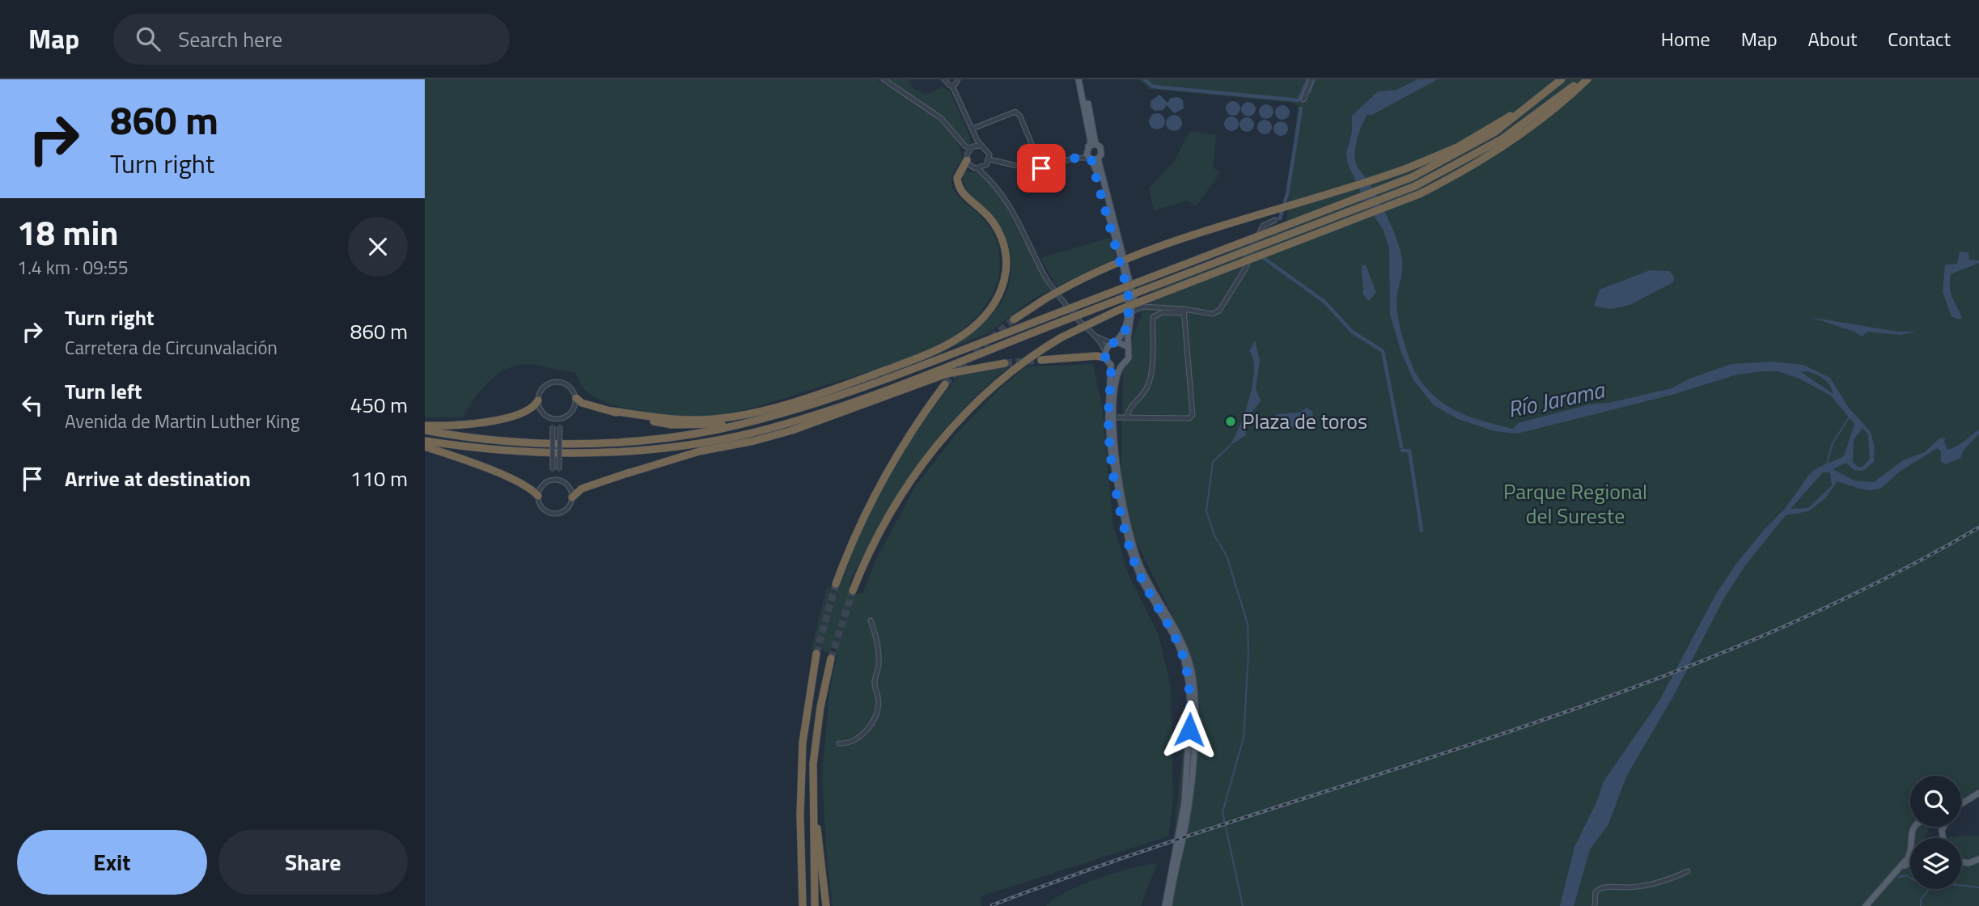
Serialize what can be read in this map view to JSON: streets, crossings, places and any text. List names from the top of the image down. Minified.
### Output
{"water":["Río Jarama"],"parks":["Parque Regional del Sureste"],"places":["Plaza de toros"],"page":{"header":"Map","search":"Search here","nav":["Home","Map","About","Contact"],"turn":["860 m","Turn right"],"heading":["18 min","1.4 km · 09:55"],"list":[{"name":"Turn right","note":"Carretera de Circunvalación","value":"860 m"},{"name":"Turn left","note":"Avenida de Martin Luther King","value":"450 m"},{"name":"Arrive at destination","value":"110 m"}],"buttons":["Exit","Share"]}}
